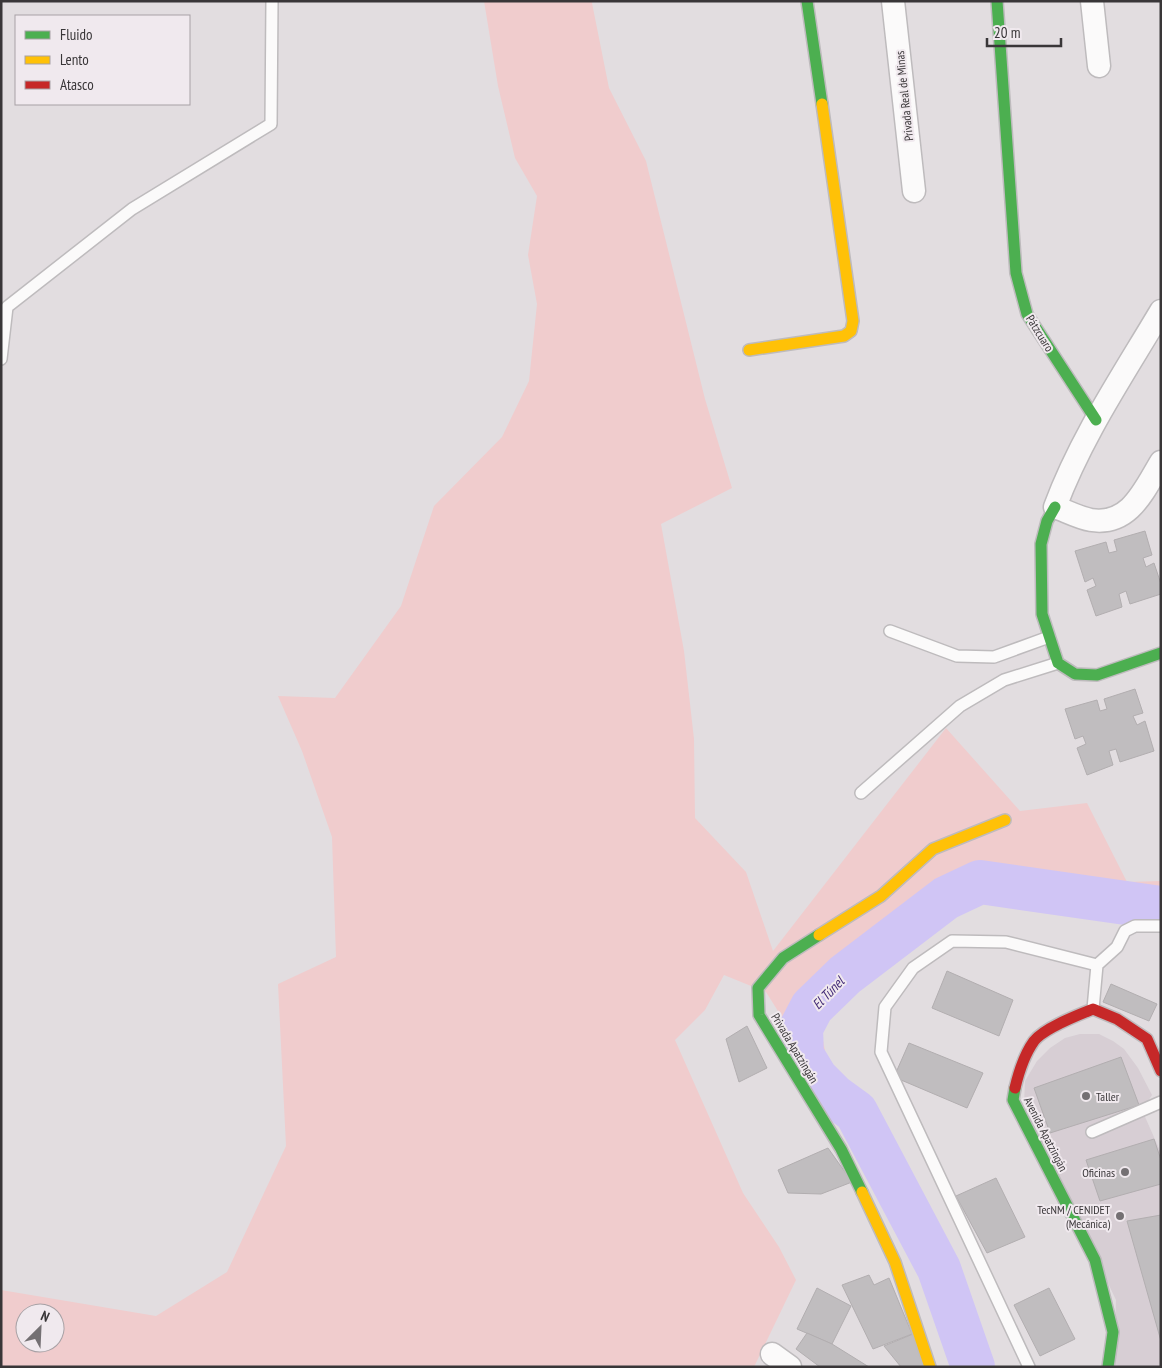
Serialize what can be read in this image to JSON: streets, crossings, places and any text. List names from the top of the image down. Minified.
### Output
{"streets":{"street":["Privada Real de Minas","Pátzcuaro","Privada Apatzingán","Avenida Apatzingán"]},"water":["El Túnel"],"places":["Taller","Oficinas","TecNM / CENIDET (Mecánica)"],"legend":["Fluido","Lento","Atasco"],"scale_bar":"20 m","north":"top right"}
